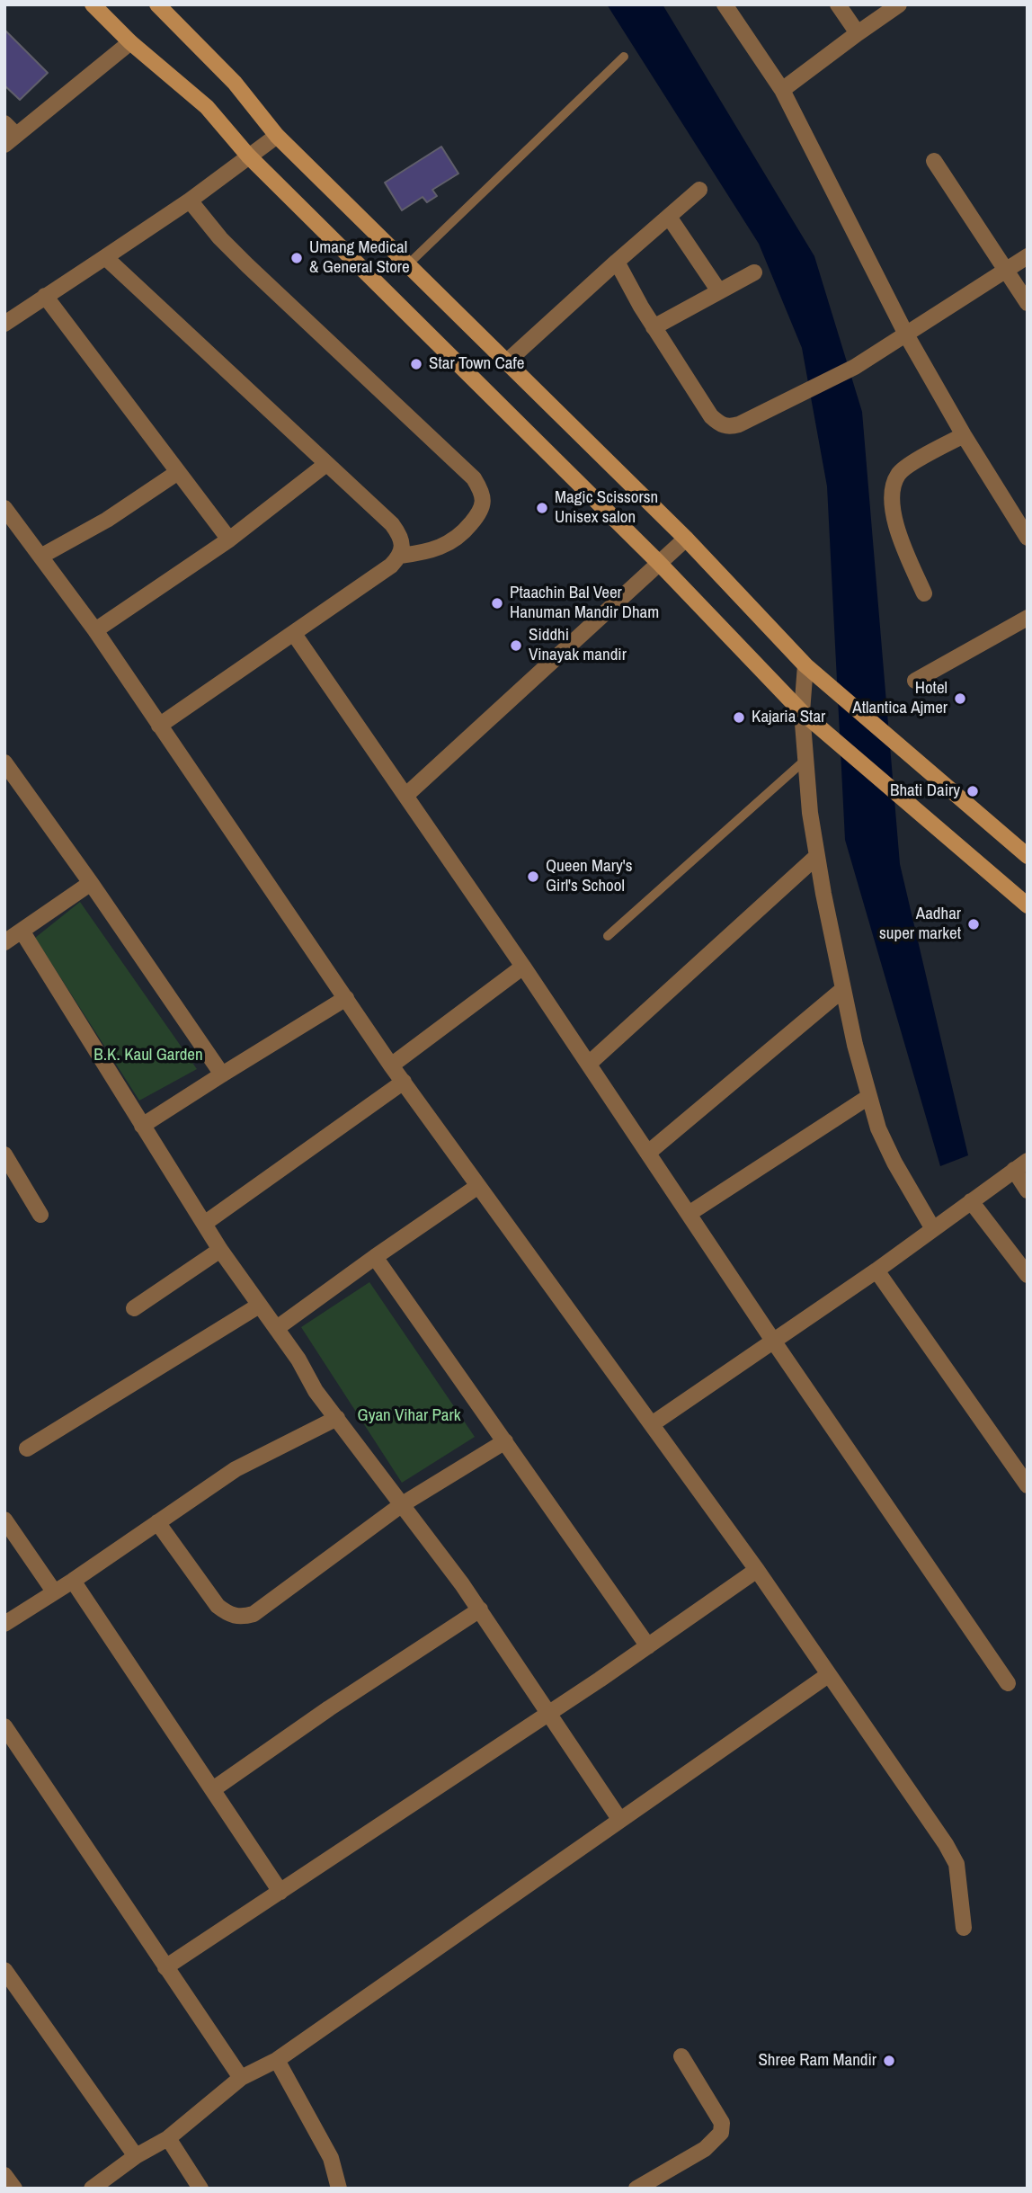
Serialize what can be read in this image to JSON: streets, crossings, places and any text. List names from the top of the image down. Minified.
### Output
{"parks":["B.K. Kaul Garden","Gyan Vihar Park"],"places":["Umang Medical & General Store","Star Town Cafe","Magic Scissorsn Unisex salon","Ptaachin Bal Veer Hanuman Mandir Dham","Siddhi Vinayak mandir","Hotel Atlantica Ajmer","Kajaria Star","Bhati Dairy","Queen Mary's Girl's School","Aadhar super market","Shree Ram Mandir"]}
